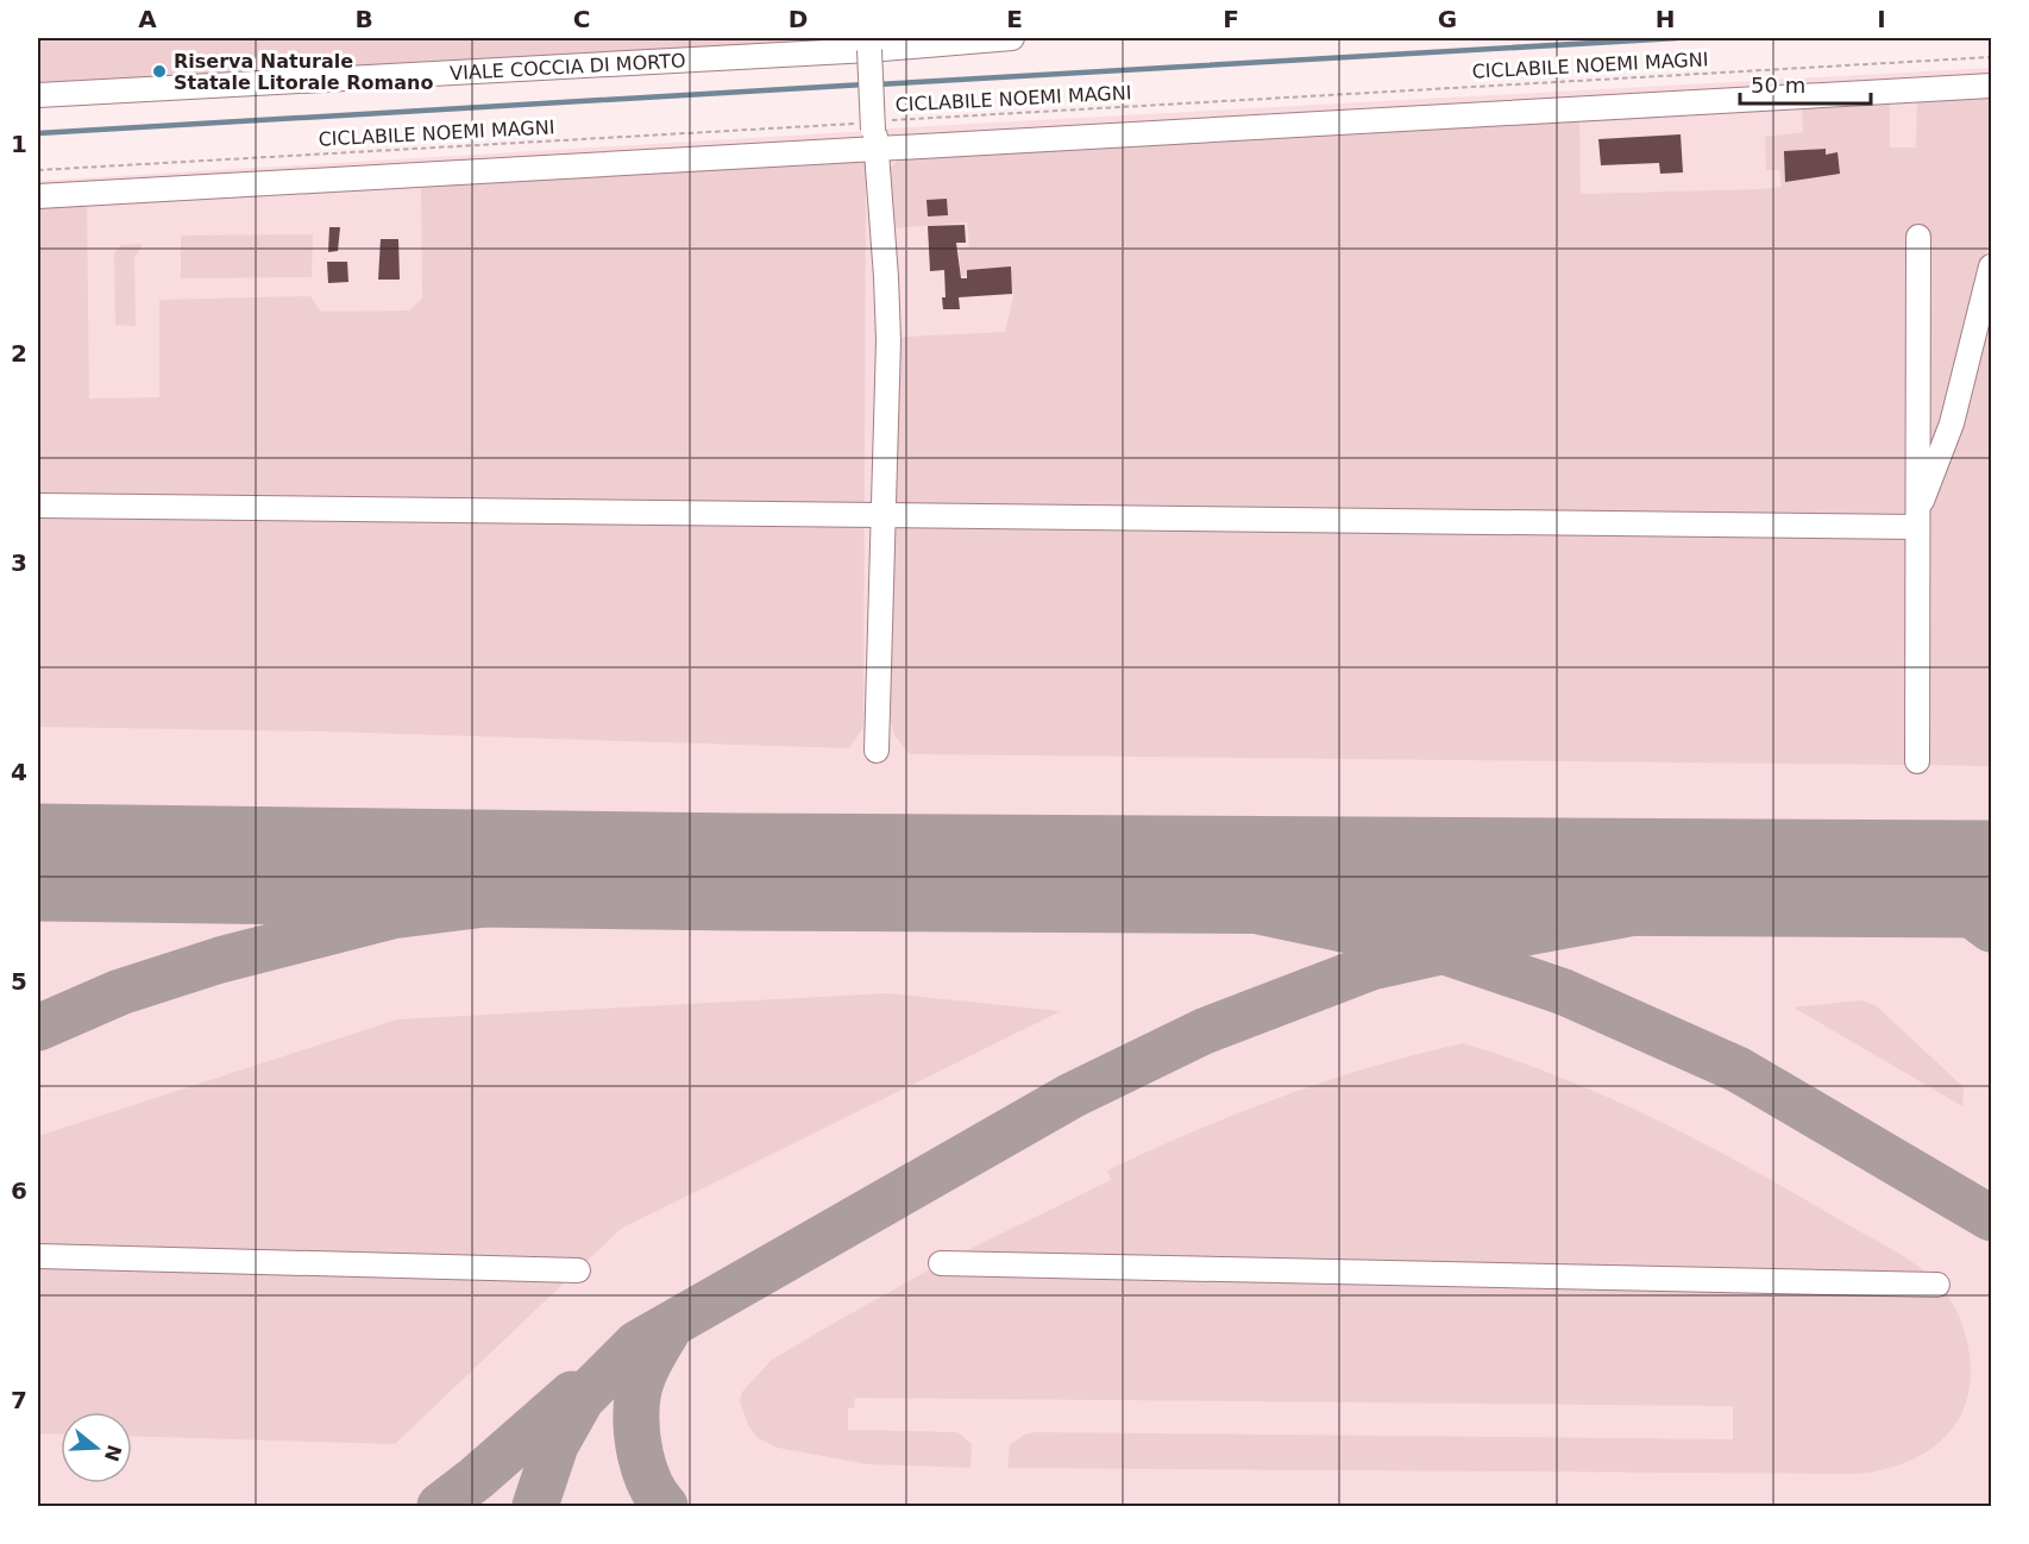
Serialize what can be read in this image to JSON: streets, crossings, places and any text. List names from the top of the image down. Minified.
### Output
{"streets":{"street":["VIALE COCCIA DI MORTO"],"path":["CICLABILE NOEMI MAGNI"]},"places":["Riserva Naturale Statale Litorale Romano"],"scale_bar":"50 m","north":"right","grid":{"columns":["A","B","C","D","E","F","G","H","I"],"rows":["1","2","3","4","5","6","7"]}}
